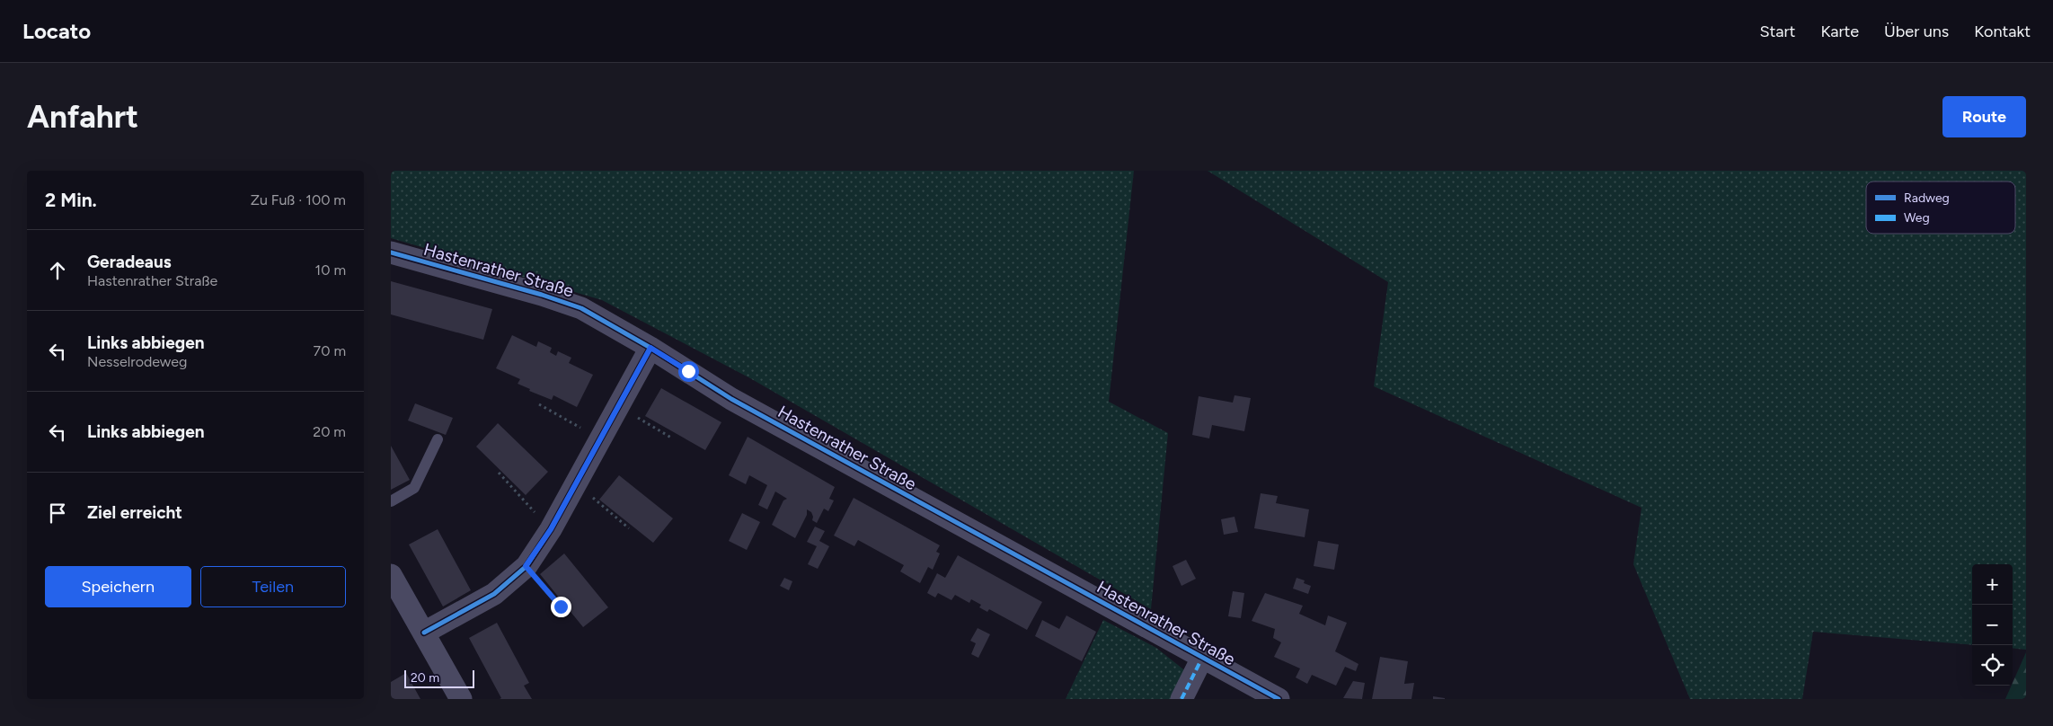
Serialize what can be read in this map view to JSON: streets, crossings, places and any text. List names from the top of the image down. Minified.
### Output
{"streets":{"street":["Hastenrather Straße"]},"legend":["Radweg","Weg"],"scale_bar":"20 m","page":{"header":"Locato","nav":["Start","Karte","Über uns","Kontakt"],"buttons":["Route",["Speichern","Teilen"]],"title":"Anfahrt","heading":["2 Min.","Zu Fuß · 100 m"],"list":[["Geradeaus","Hastenrather Straße","10 m"],["Links abbiegen","Nesselrodeweg","70 m"],["Links abbiegen","20 m"],"Ziel erreicht"],"map_buttons":["+","−"],"scale":"20 m"}}
